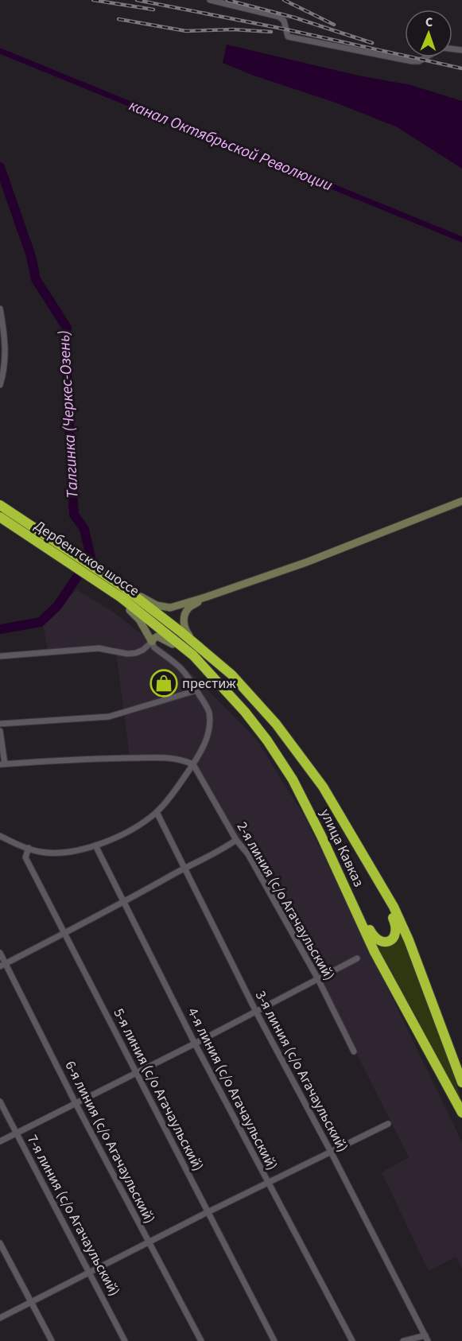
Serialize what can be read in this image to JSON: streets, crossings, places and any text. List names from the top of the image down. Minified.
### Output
{"streets":{"highway":["Дербентское шоссе","улица Кавказ"],"street":["2-я линия (с/о Агачаульский)","3-я линия (с/о Агачаульский)","4-я линия (с/о Агачаульский)","5-я линия (с/о Агачаульский)","6-я линия (с/о Агачаульский)","7-я линия (с/о Агачаульский)"]},"crossings":[["Дербентское шоссе","улица Кавказ"]],"water":["канал Октябрьской Революции","Талгинка (Черкес-Озень)"],"places":{"shop":["престиж"]},"north":"top"}
